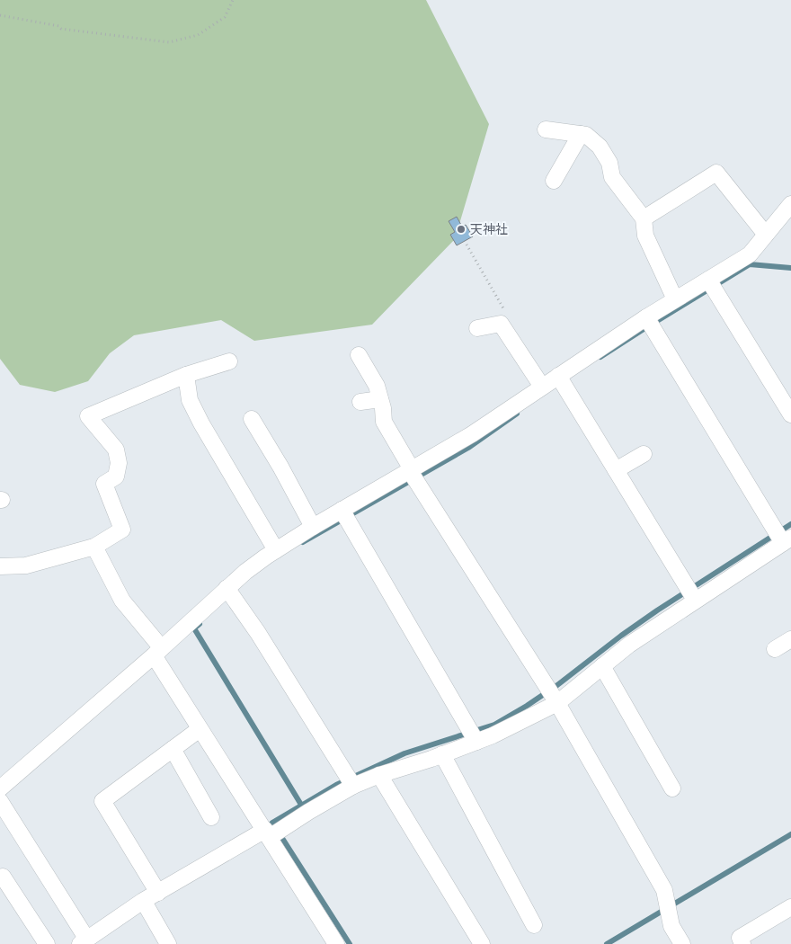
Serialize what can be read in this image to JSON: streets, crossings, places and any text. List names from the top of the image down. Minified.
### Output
{"places":["天神社"]}
